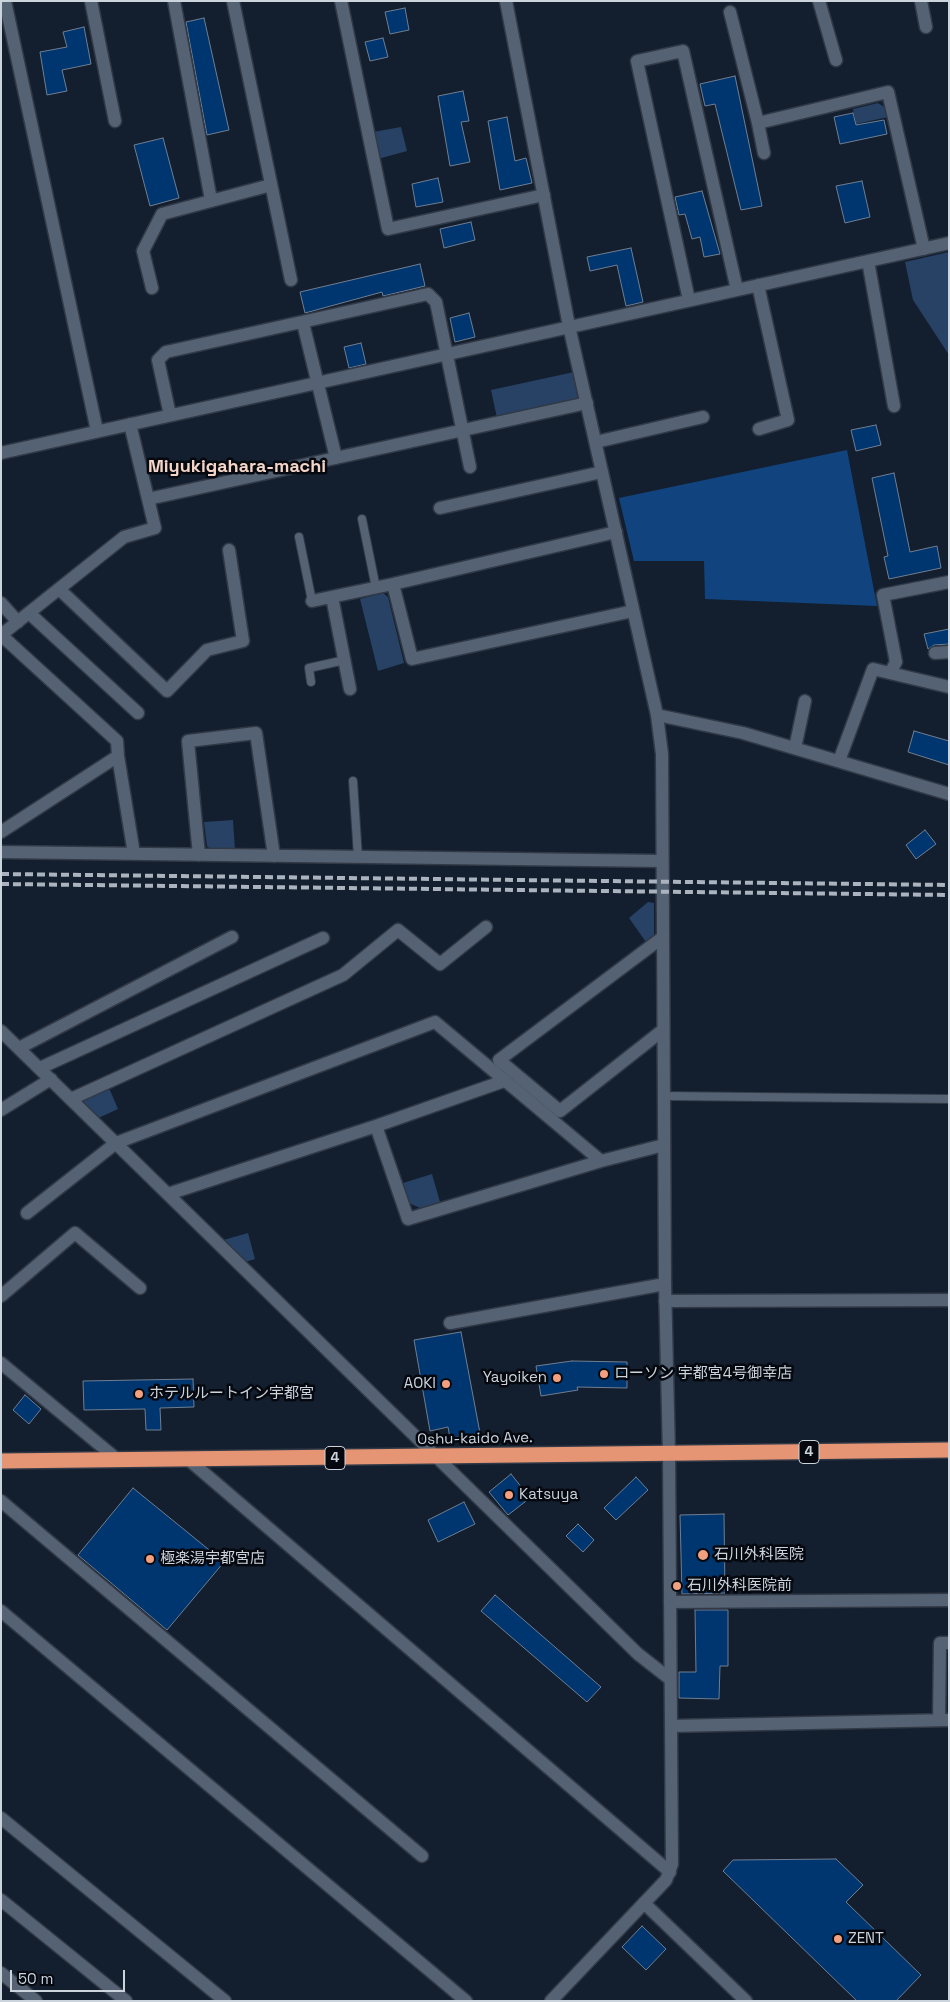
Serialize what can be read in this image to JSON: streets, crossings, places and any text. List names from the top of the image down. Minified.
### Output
{"streets":{"highway":["Oshu-kaido Ave.","4"]},"districts":["Miyukigahara-machi"],"places":["ローソン 宇都宮4号御幸店","Yayoiken","AOKI","ホテルルートイン宇都宮","Katsuya","石川外科医院","極楽湯宇都宮店","石川外科医院前","ZENT"],"scale_bar":"50 m"}
